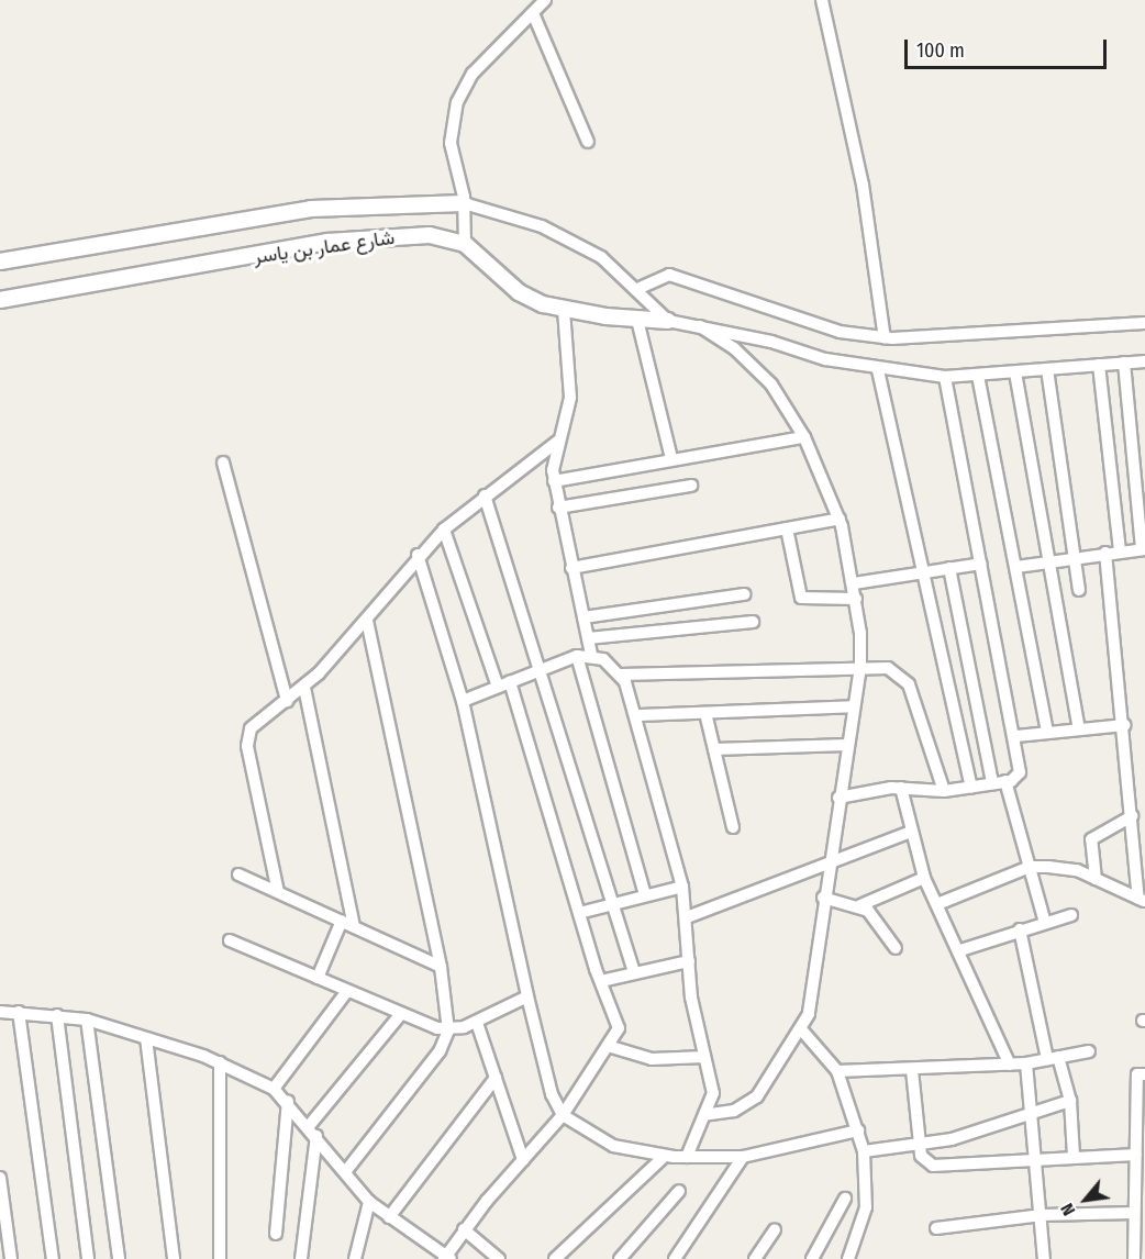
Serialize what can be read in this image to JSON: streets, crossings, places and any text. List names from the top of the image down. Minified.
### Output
{"streets":{"street":["شارع عمار بن ياسر"]},"scale_bar":"100 m","north":"bottom left"}
